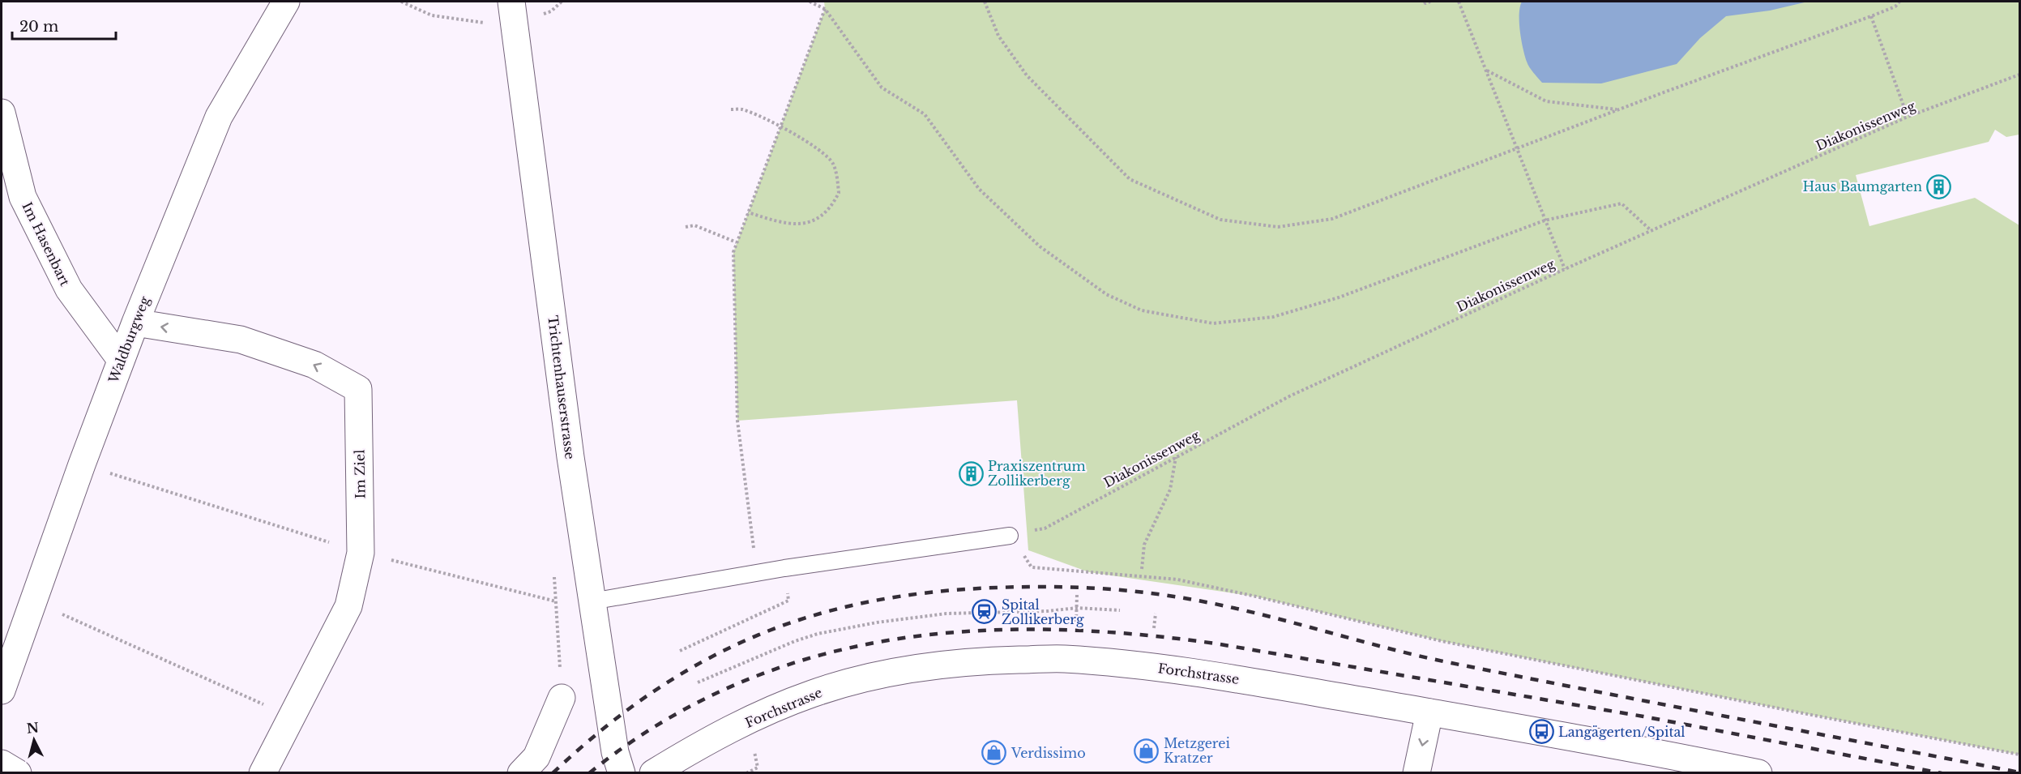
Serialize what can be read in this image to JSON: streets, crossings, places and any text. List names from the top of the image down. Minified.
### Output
{"streets":{"street":["Im Hasenbart","Waldburgweg","Trichtenhauserstrasse","Im Ziel","Forchstrasse"],"path":["Diakonissenweg"]},"crossings":[["Im Hasenbart","Waldburgweg"],["Waldburgweg","Im Ziel"]],"one_way":["Im Ziel"],"places":{"building":["Haus Baumgarten","Praxiszentrum Zollikerberg"],"station":["Spital Zollikerberg"],"bus stop":["Langägerten/Spital"],"shop":["Metzgerei Kratzer","Verdissimo"]},"scale_bar":"20 m","north":"top"}
